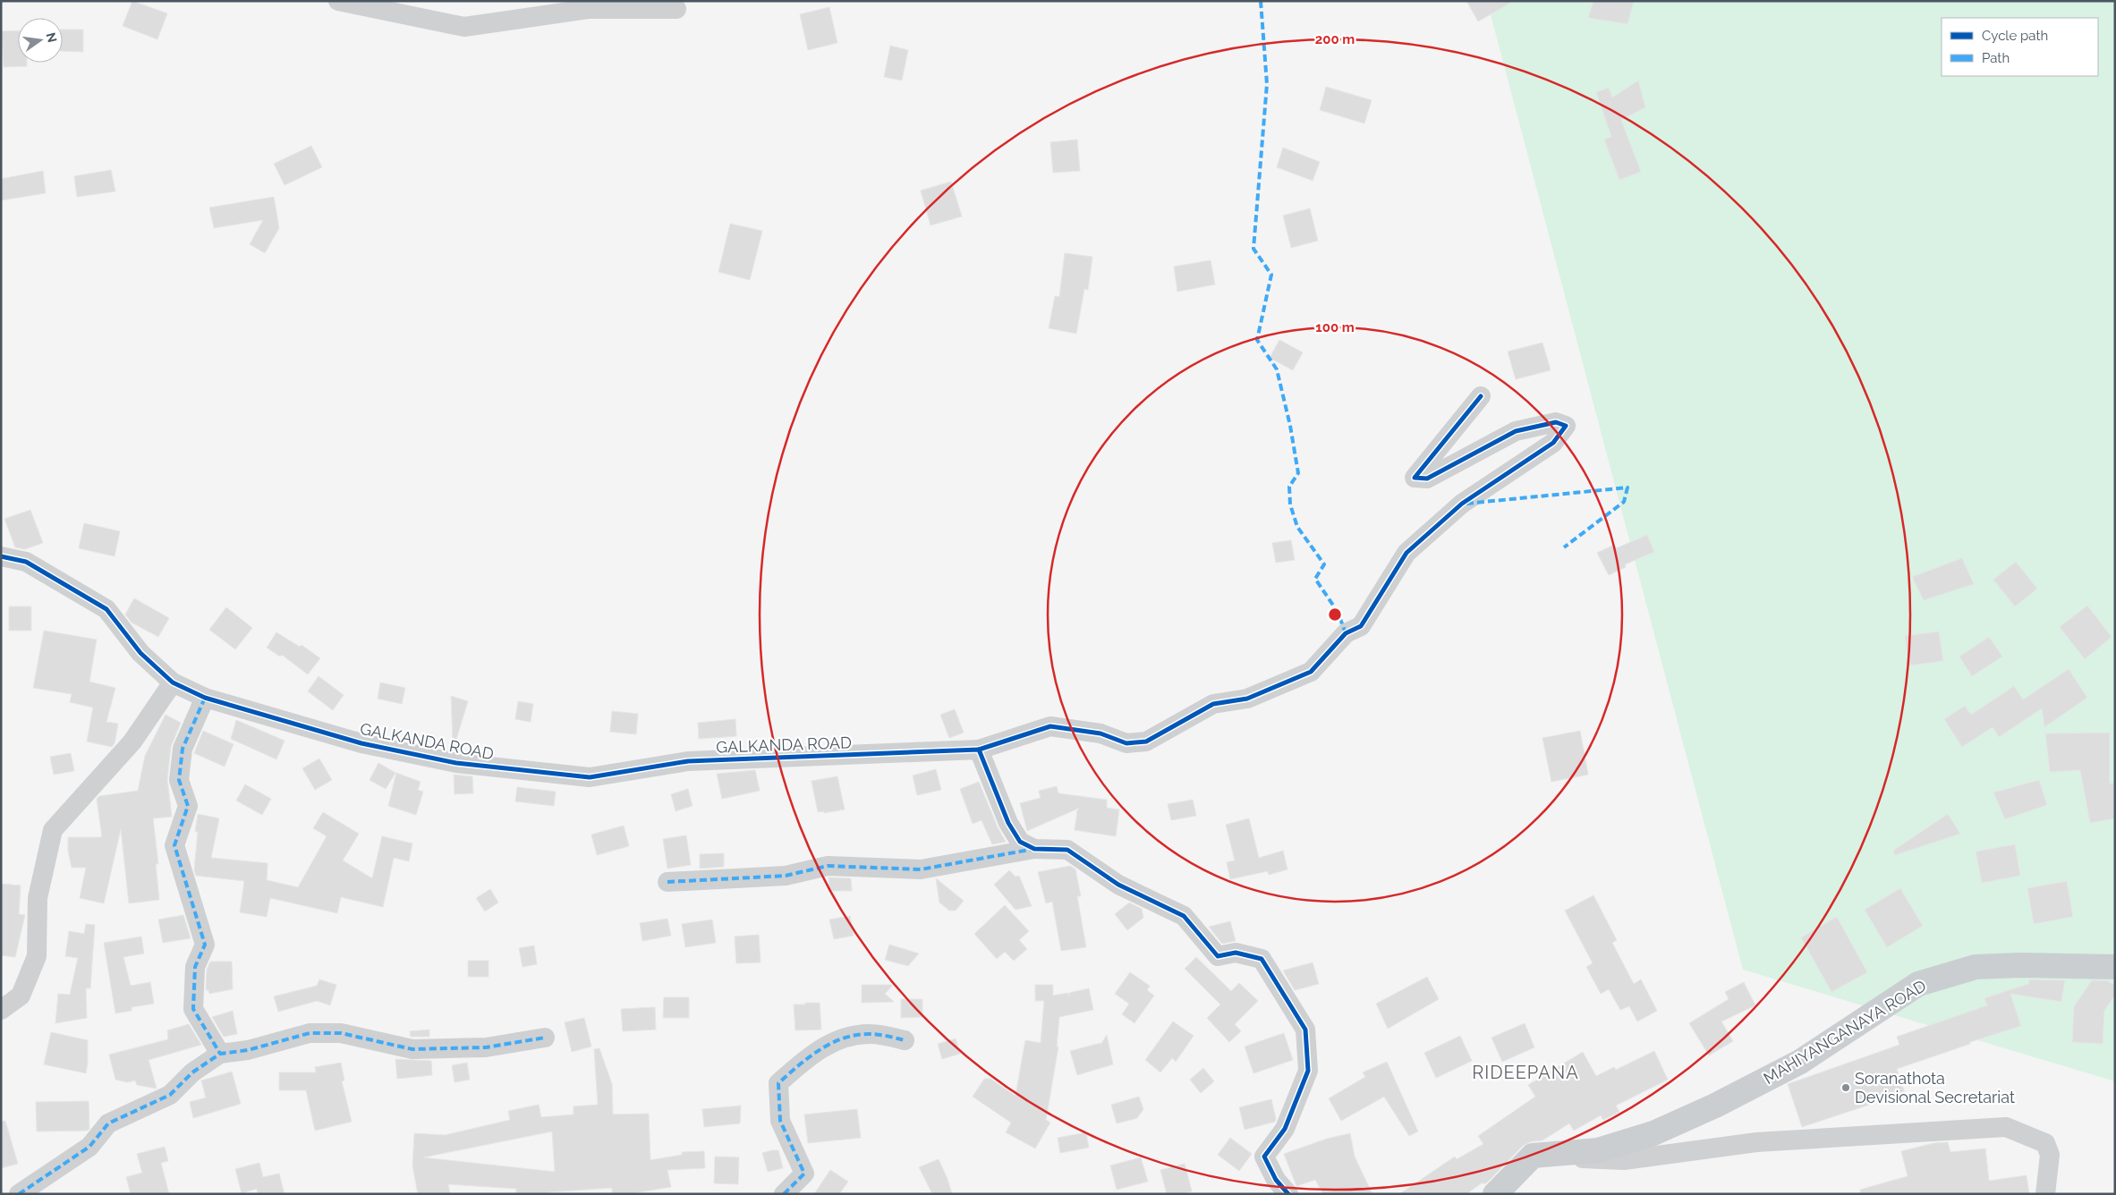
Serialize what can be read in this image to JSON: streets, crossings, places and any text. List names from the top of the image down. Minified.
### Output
{"streets":{"main road":["MAHIYANGANAYA ROAD"],"street":["GALKANDA ROAD"]},"districts":["RIDEEPANA"],"places":["Soranathota Devisional Secretariat"],"legend":["Cycle path","Path"],"north":"right","rings":["200 m","100 m"]}
